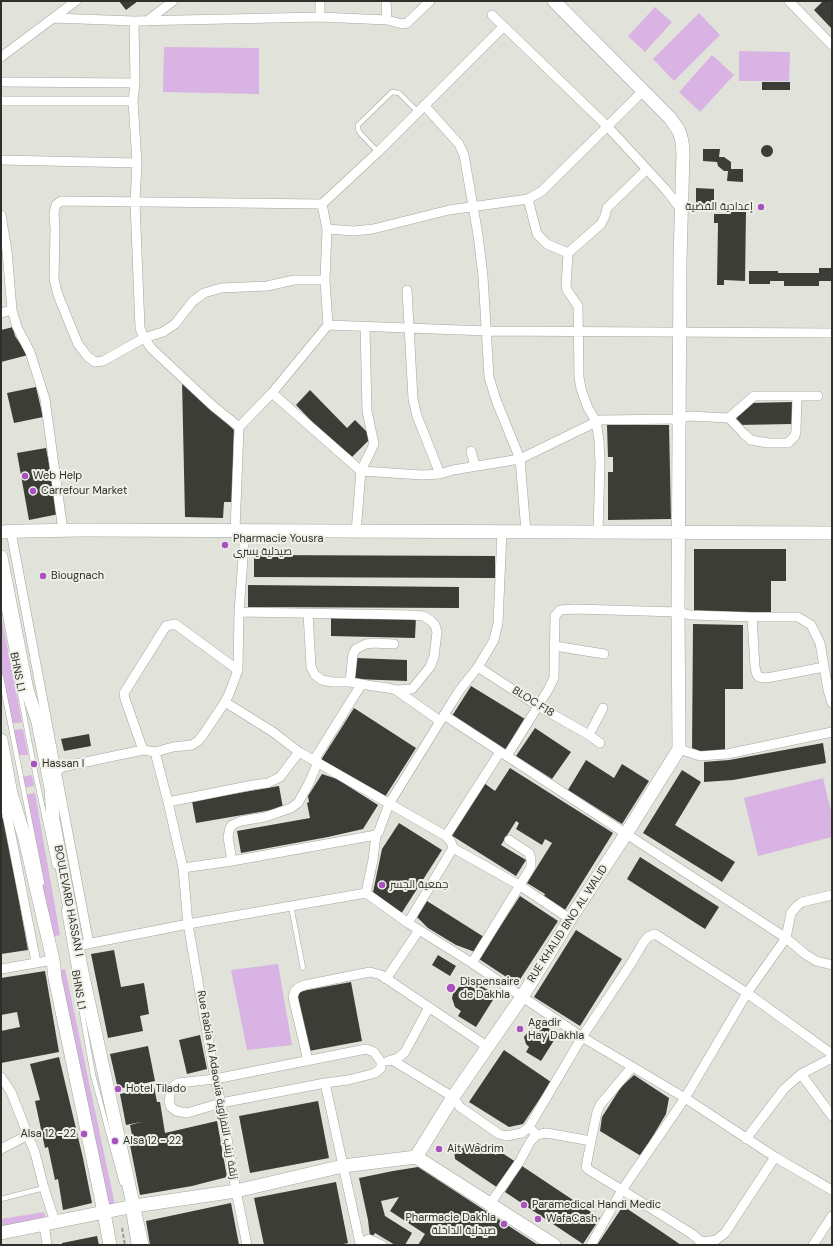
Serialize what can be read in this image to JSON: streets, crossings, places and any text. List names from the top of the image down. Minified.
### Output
{"streets":{"street":["BLOC F18","BOULEVARD HASSAN I","RUE KHALID BNO AL WALID","Rue Rabia Al Adaouia زنقة زينب النفزاوية"],"lane":["BHNS L1"]},"places":["إعدادية الفضية","Web Help","Carrefour Market","Pharmacie Yousra صيدلية يسرى","Biougnach","Hassan I","جمعية الجسر","Dispensaire de Dakhla","Agadir Hay Dakhla","Hotel Tilado","Alsa 12 -22","Alsa 12 - 22","Ait Wadrim","Paramedical Handi Medic","WafaCash","Pharmacie Dakhla صيدلية الداخلة"]}
